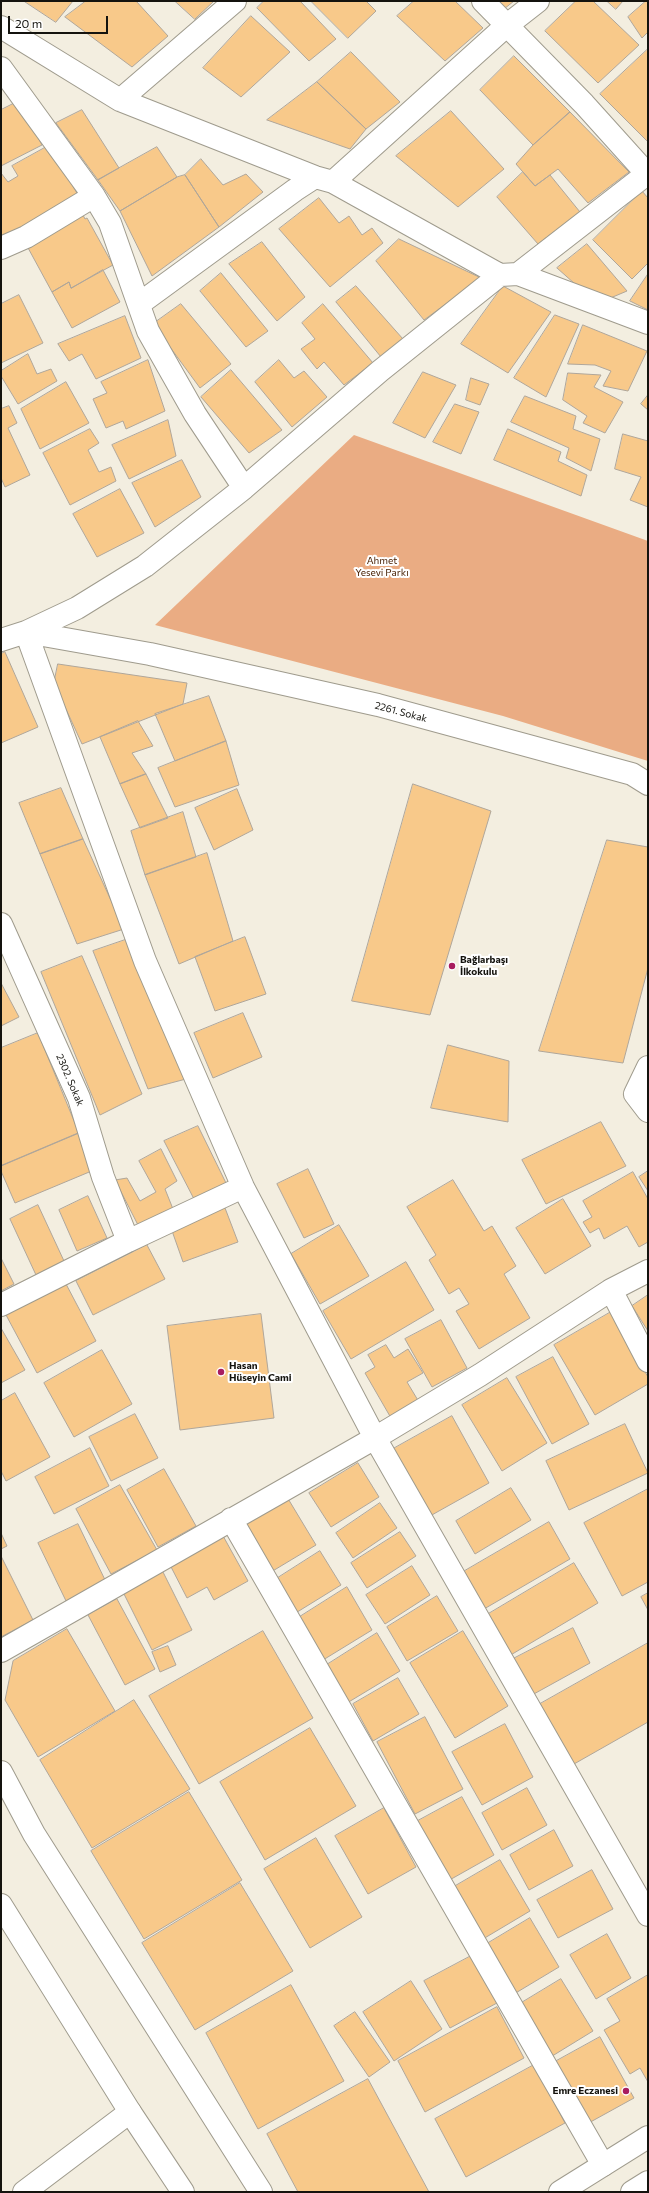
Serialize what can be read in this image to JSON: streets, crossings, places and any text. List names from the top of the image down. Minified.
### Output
{"streets":{"street":["2261. Sokak","2302. Sokak"]},"parks":["Ahmet Yesevi Parkı"],"places":["Bağlarbaşı İlkokulu","Hasan Hüseyin Cami","Emre Eczanesi"],"scale_bar":"20 m"}
